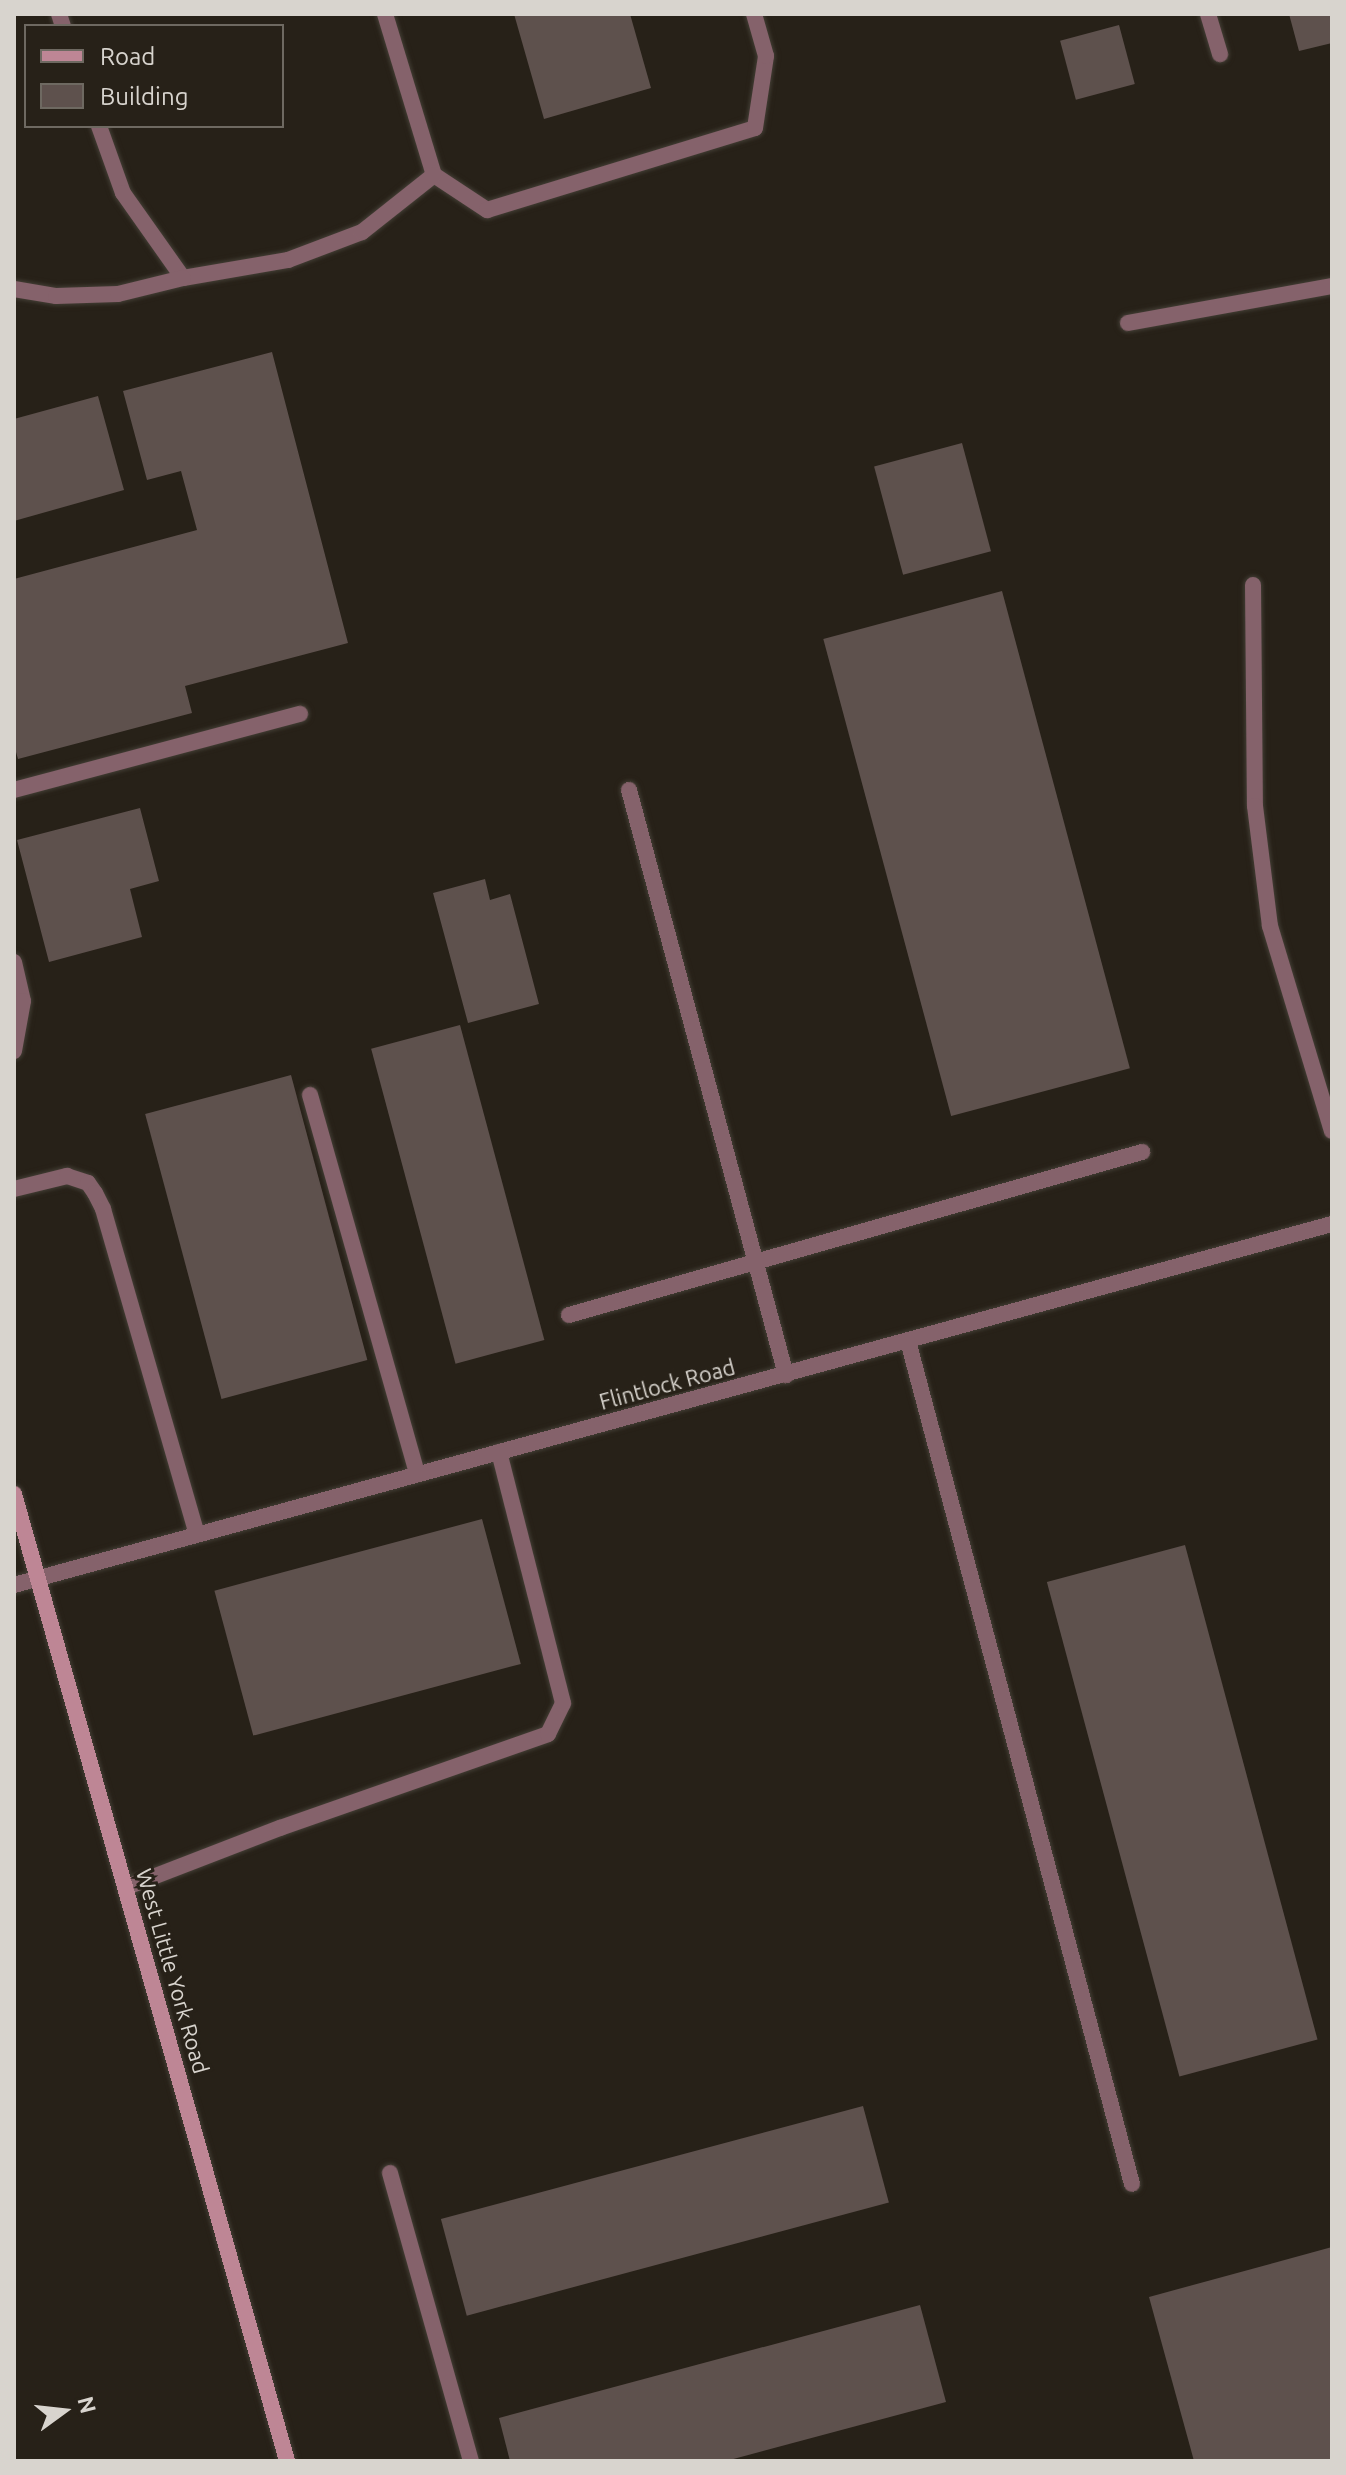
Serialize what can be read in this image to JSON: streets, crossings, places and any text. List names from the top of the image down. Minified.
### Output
{"streets":{"main road":["West Little York Road"],"street":["Flintlock Road"]},"crossings":[["Flintlock Road","West Little York Road"]],"legend":["Road","Building"],"north":"right"}
